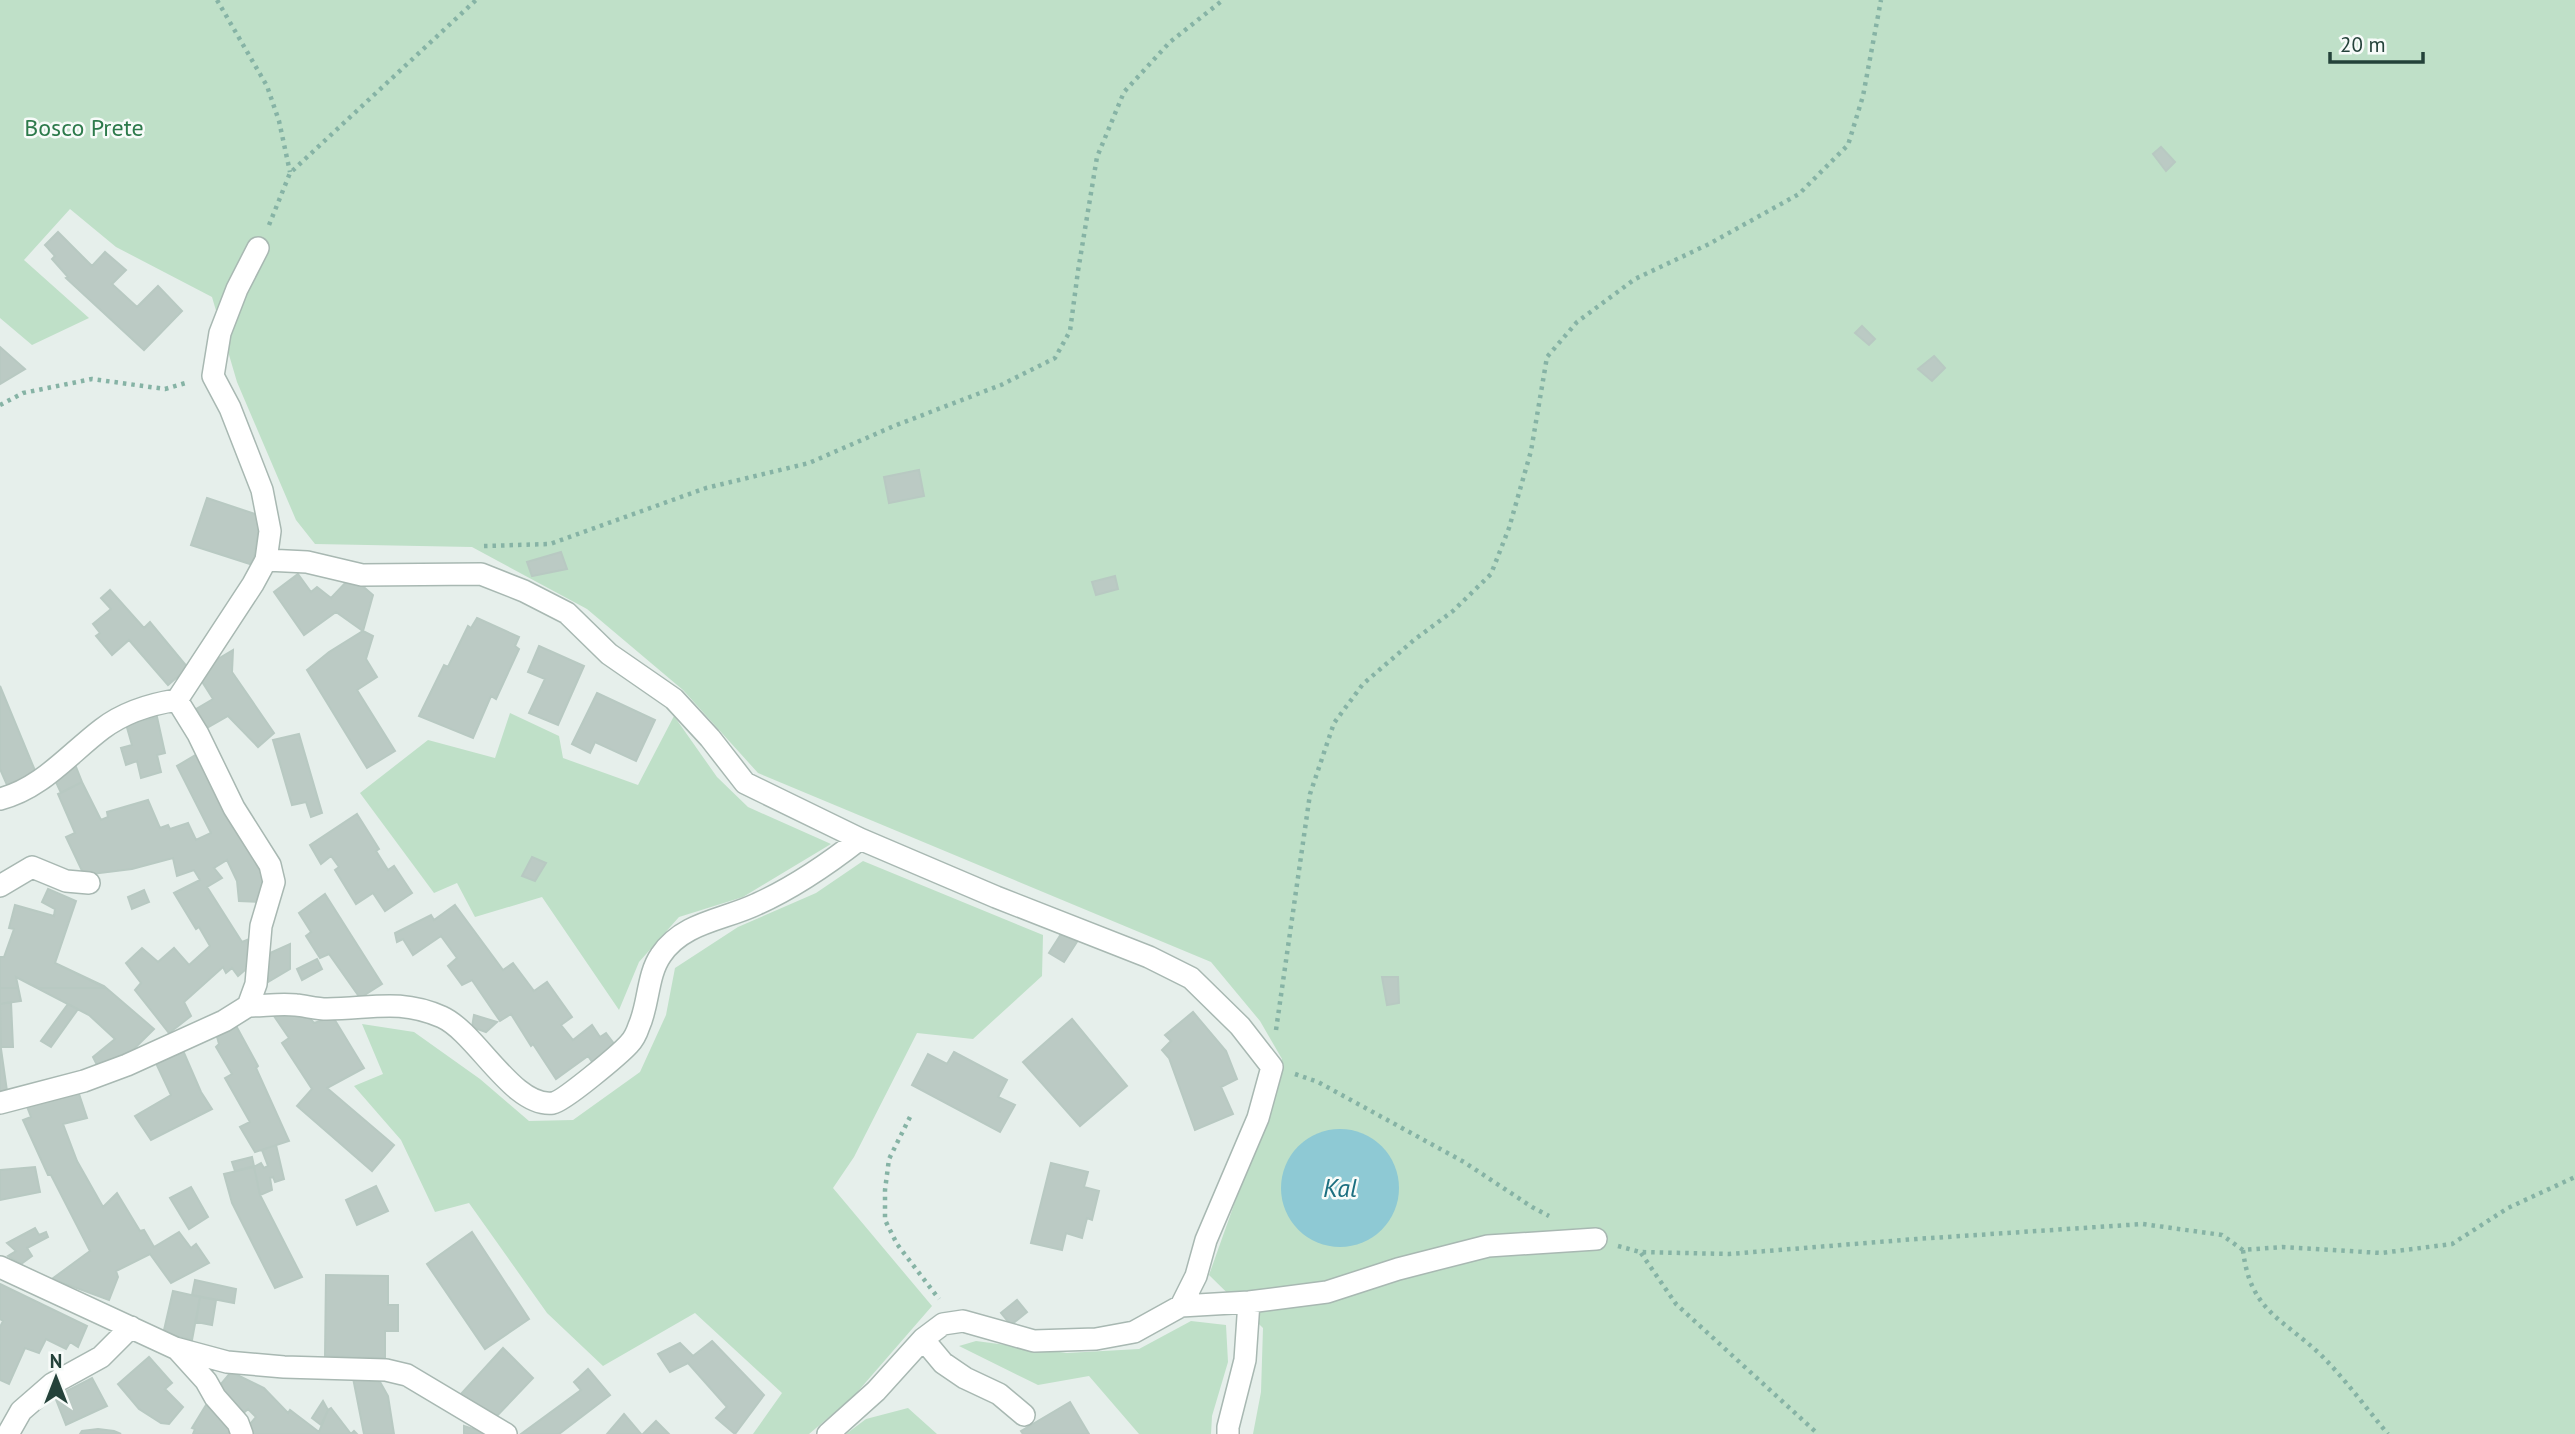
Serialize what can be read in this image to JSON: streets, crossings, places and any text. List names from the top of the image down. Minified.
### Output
{"water":["Kal"],"parks":["Bosco Prete"],"scale_bar":"20 m","north":"top"}
